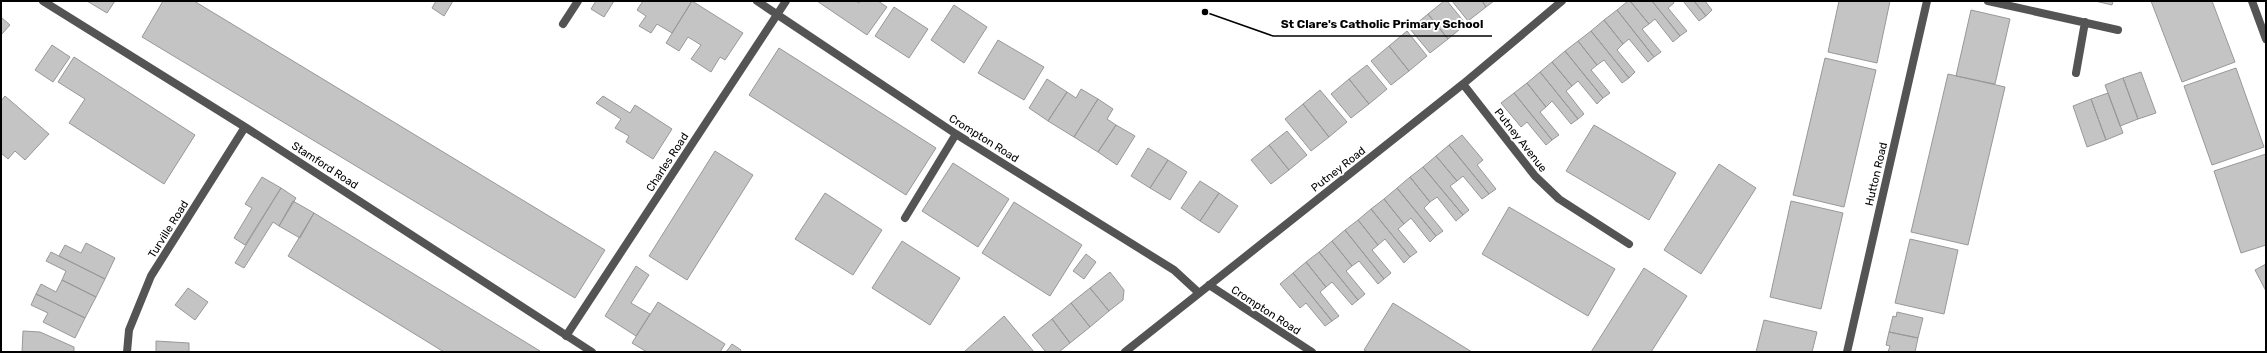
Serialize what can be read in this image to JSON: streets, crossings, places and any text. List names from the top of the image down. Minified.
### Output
{"streets":{"street":["Crompton Road","Putney Avenue","Charles Road","Stamford Road","Putney Road","Hutton Road","Turville Road"]},"crossings":[["Crompton Road","Charles Road"],["Crompton Road","Putney Road"],["Putney Avenue","Putney Road"],["Charles Road","Stamford Road"],["Stamford Road","Turville Road"]],"places":["St Clare's Catholic Primary School"]}
